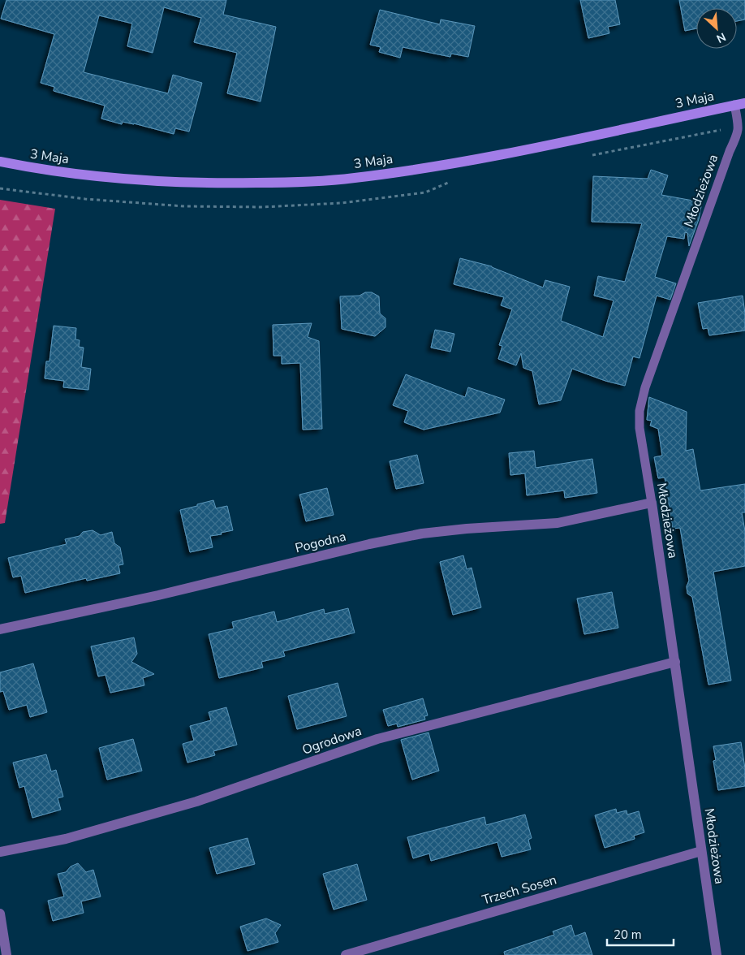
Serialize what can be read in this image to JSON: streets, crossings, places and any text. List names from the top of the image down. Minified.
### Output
{"streets":{"street":["3 Maja","Młodzieżowa","Pogodna","Ogrodowa","Trzech Sosen"]},"crossings":[["3 Maja","Młodzieżowa"],["Młodzieżowa","Pogodna"],["Młodzieżowa","Ogrodowa"],["Młodzieżowa","Trzech Sosen"]],"scale_bar":"20 m","north":"bottom right"}
